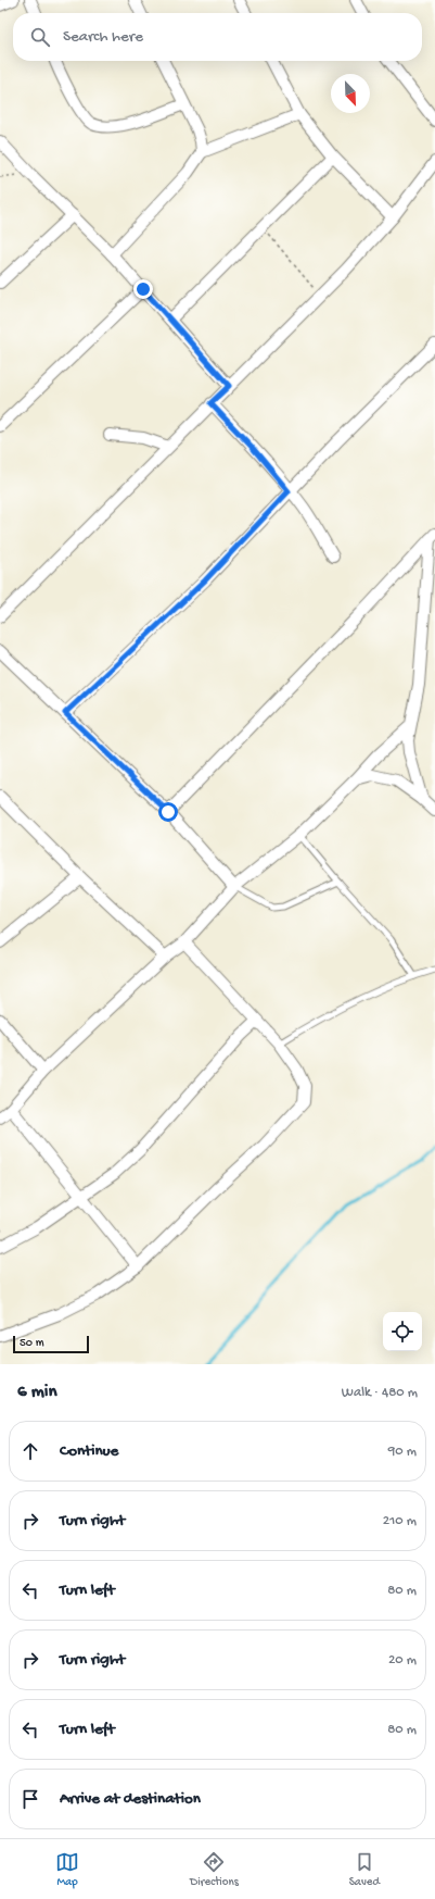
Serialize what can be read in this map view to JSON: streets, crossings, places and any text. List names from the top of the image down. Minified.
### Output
{"scale_bar":"50 m","north":"bottom right","page":{"search":"Search here","scale":"50 m","heading":["6 min","Walk · 480 m"],"list":[["Continue","90 m"],["Turn right","210 m"],["Turn left","80 m"],["Turn right","20 m"],["Turn left","80 m"],"Arrive at destination"],"nav":["Map","Directions","Saved"]}}
